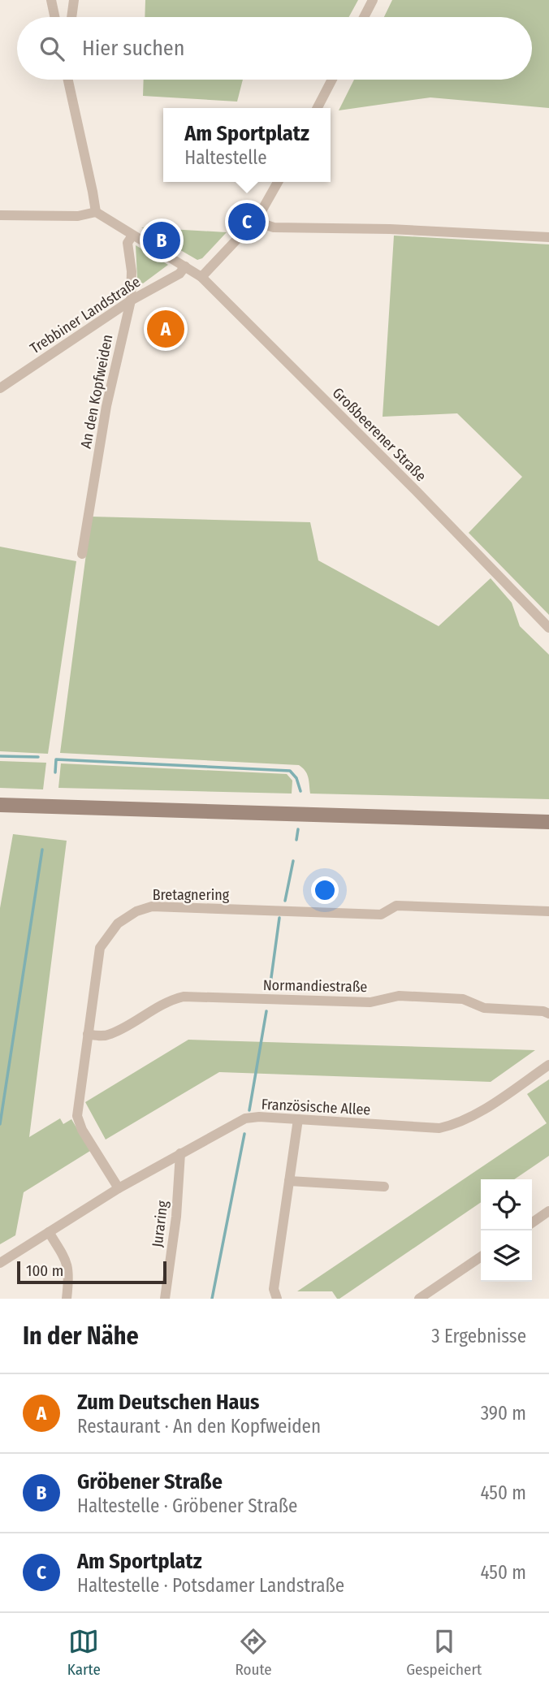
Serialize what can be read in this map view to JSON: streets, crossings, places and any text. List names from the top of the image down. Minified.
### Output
{"streets":{"street":["Trebbiner Landstraße","An den Kopfweiden","Großbeerener Straße","Bretagnering","Normandiestraße","Französische Allee","Juraring"]},"crossings":[["Trebbiner Landstraße","An den Kopfweiden"],["Trebbiner Landstraße","Großbeerener Straße"],["An den Kopfweiden","Großbeerener Straße"],["Bretagnering","Normandiestraße"],["Bretagnering","Französische Allee"],["Französische Allee","Juraring"]],"scale_bar":"100 m","page":{"search":"Hier suchen","popup":["Am Sportplatz","Haltestelle"],"pins":["C","B","A"],"scale":"100 m","heading":["In der Nähe","3 Ergebnisse"],"list":[{"mark":"A","name":"Zum Deutschen Haus","note":"Restaurant · An den Kopfweiden","value":"390 m"},{"mark":"B","name":"Gröbener Straße","note":"Haltestelle · Gröbener Straße","value":"450 m"},{"mark":"C","name":"Am Sportplatz","note":"Haltestelle · Potsdamer Landstraße","value":"450 m"}],"nav":["Karte","Route","Gespeichert"]}}
